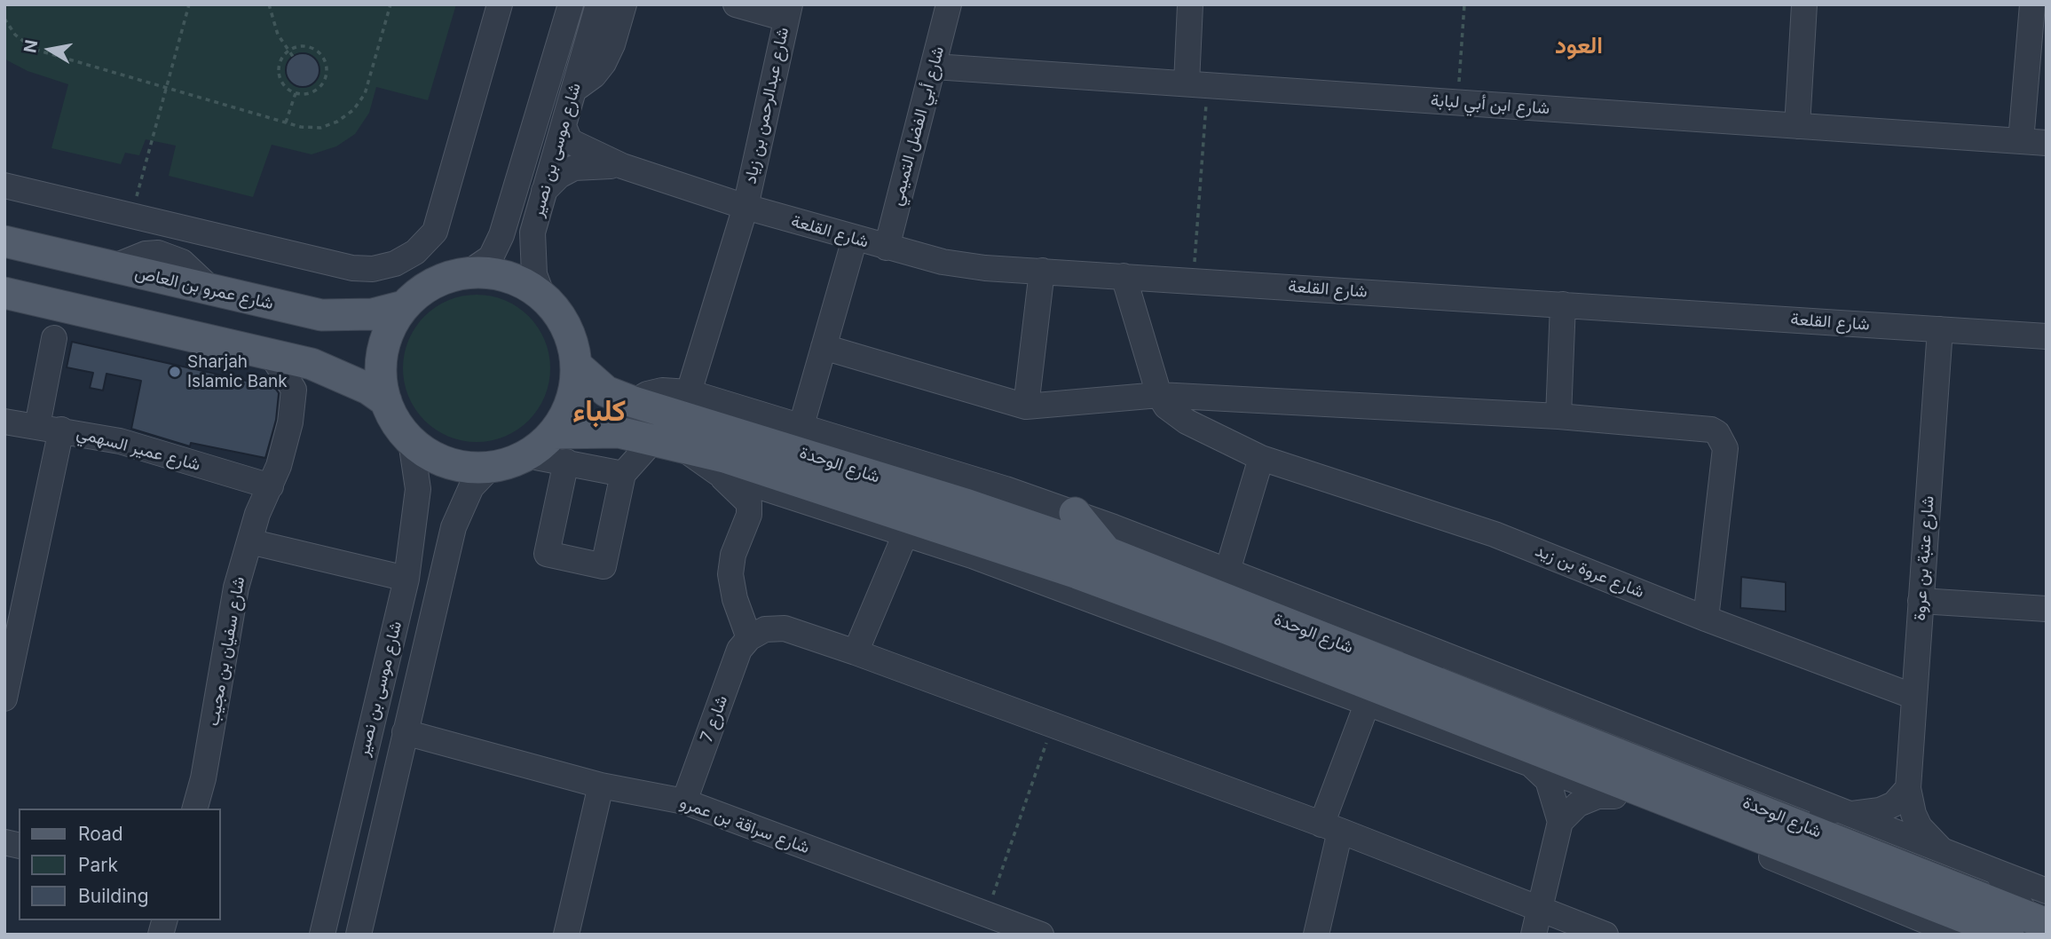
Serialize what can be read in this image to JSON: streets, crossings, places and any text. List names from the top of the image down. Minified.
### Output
{"streets":{"main road":["شارع عمرو بن العاص","شارع الوحدة"],"street":["شارع ابن أبي لبابة","شارع عبدالرحمن بن زياد","شارع أبي الفضل التميمي","شارع موسى بن نصير","شارع القلعة","شارع عمير السهمي","شارع عتبة بن عروة","شارع عروة بن زيد","شارع سفيان بن مجيب","شارع 7","شارع سراقة بن عمرو"]},"crossings":[["شارع ابن أبي لبابة","شارع أبي الفضل التميمي"],["شارع عبدالرحمن بن زياد","شارع القلعة"],["شارع أبي الفضل التميمي","شارع القلعة"],["شارع موسى بن نصير","شارع القلعة"],["شارع موسى بن نصير","شارع عمرو بن العاص"],["شارع موسى بن نصير","شارع الوحدة"],["شارع موسى بن نصير","شارع سراقة بن عمرو"],["شارع القلعة","شارع عتبة بن عروة"],["شارع عمرو بن العاص","شارع الوحدة"],["شارع عمير السهمي","شارع سفيان بن مجيب"],["شارع عتبة بن عروة","شارع عروة بن زيد"],["شارع 7","شارع سراقة بن عمرو"]],"districts":["العود","كلباء"],"places":["Sharjah Islamic Bank"],"legend":["Road","Park","Building"],"north":"left"}
